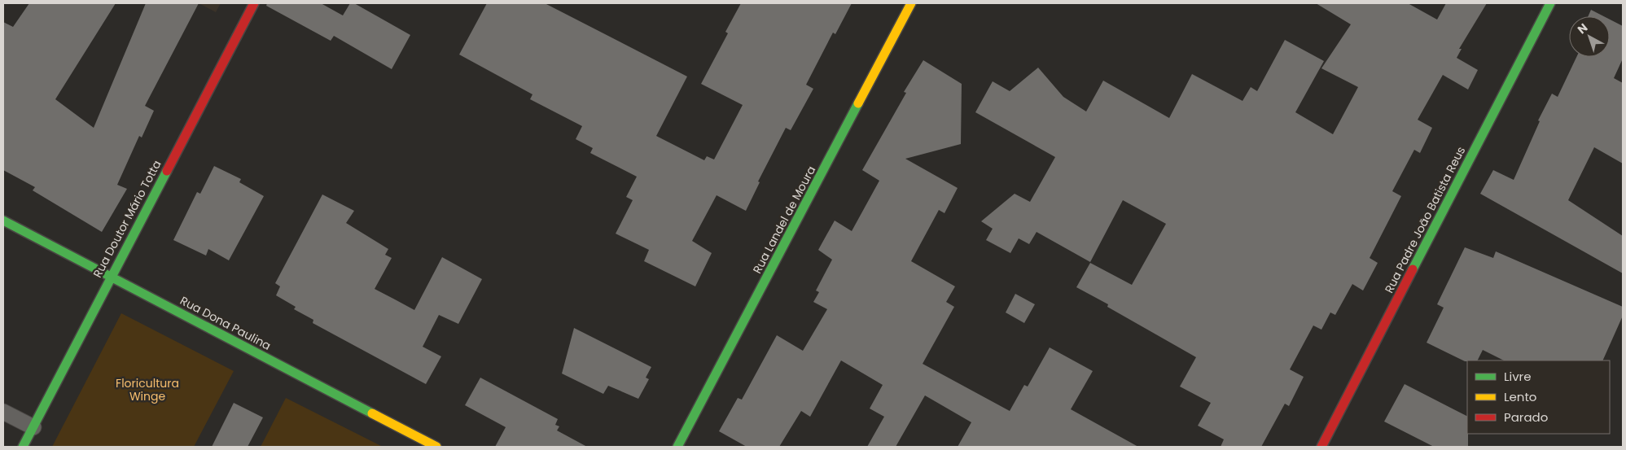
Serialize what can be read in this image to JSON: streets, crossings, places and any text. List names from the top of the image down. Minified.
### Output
{"streets":{"street":["Rua Doutor Mário Totta","Rua Landel de Moura","Rua Padre João Batista Reus","Rua Dona Paulina"]},"crossings":[["Rua Doutor Mário Totta","Rua Dona Paulina"]],"parks":["Floricultura Winge"],"legend":["Livre","Lento","Parado"],"north":"top left"}
